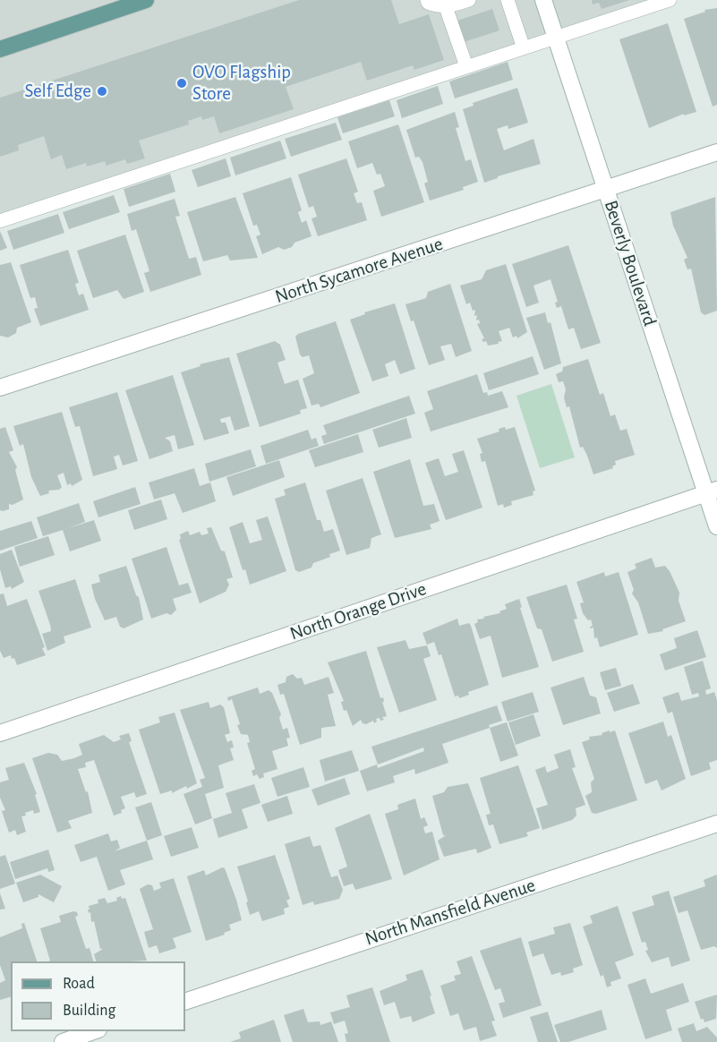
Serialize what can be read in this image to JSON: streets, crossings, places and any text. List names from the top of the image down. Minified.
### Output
{"streets":{"street":["Beverly Boulevard","North Sycamore Avenue","North Orange Drive","North Mansfield Avenue"]},"crossings":[["Beverly Boulevard","North Sycamore Avenue"],["Beverly Boulevard","North Orange Drive"]],"places":["OVO Flagship Store","Self Edge"],"legend":["Road","Building"]}
